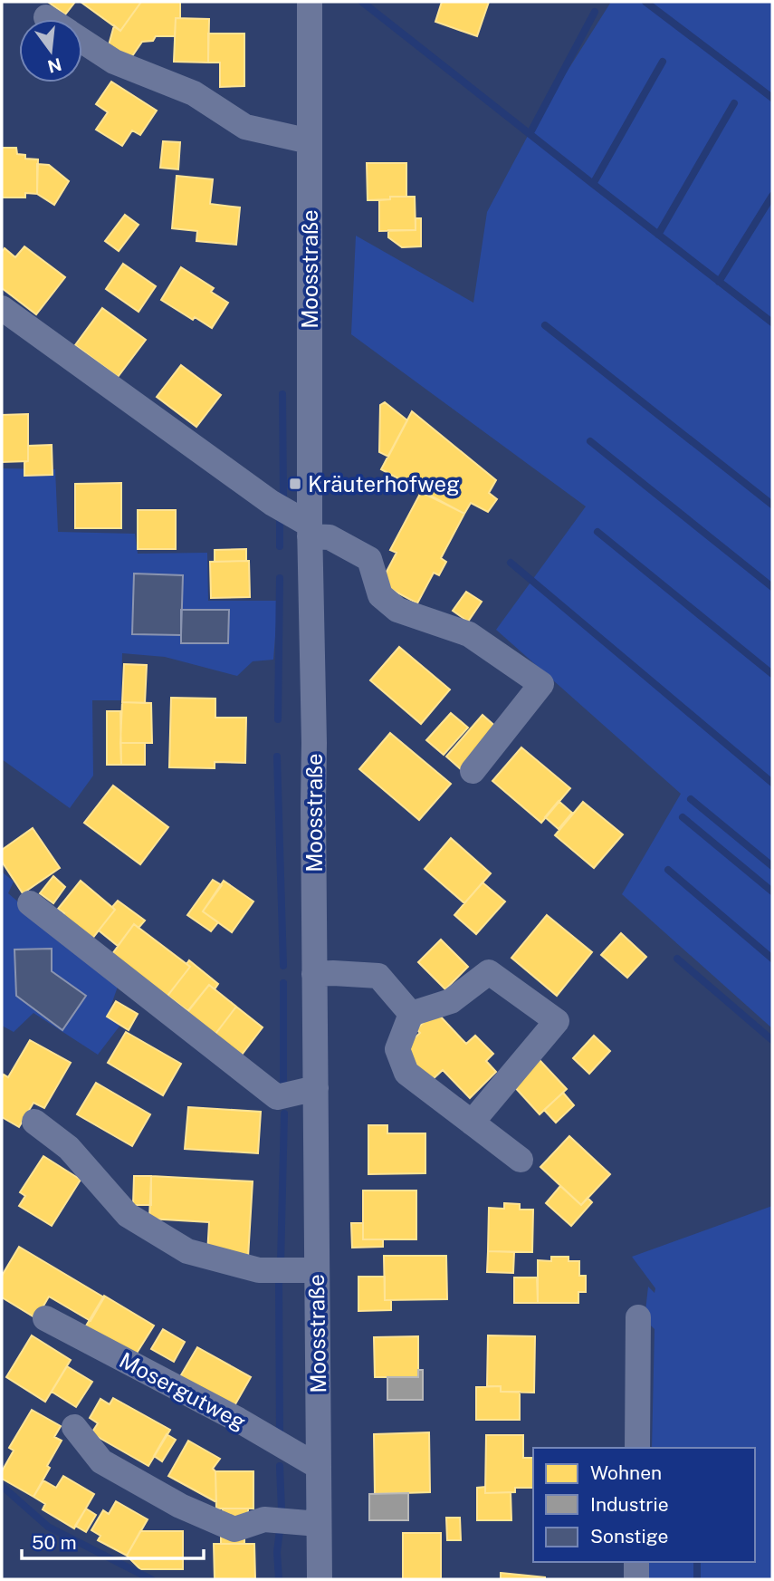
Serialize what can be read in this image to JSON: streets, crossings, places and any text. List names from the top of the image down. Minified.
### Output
{"streets":{"street":["Moosstraße","Mosergutweg"]},"crossings":[["Moosstraße","Mosergutweg"]],"places":{"transit":["Kräuterhofweg"]},"legend":["Wohnen","Industrie","Sonstige"],"scale_bar":"50 m","north":"bottom"}
